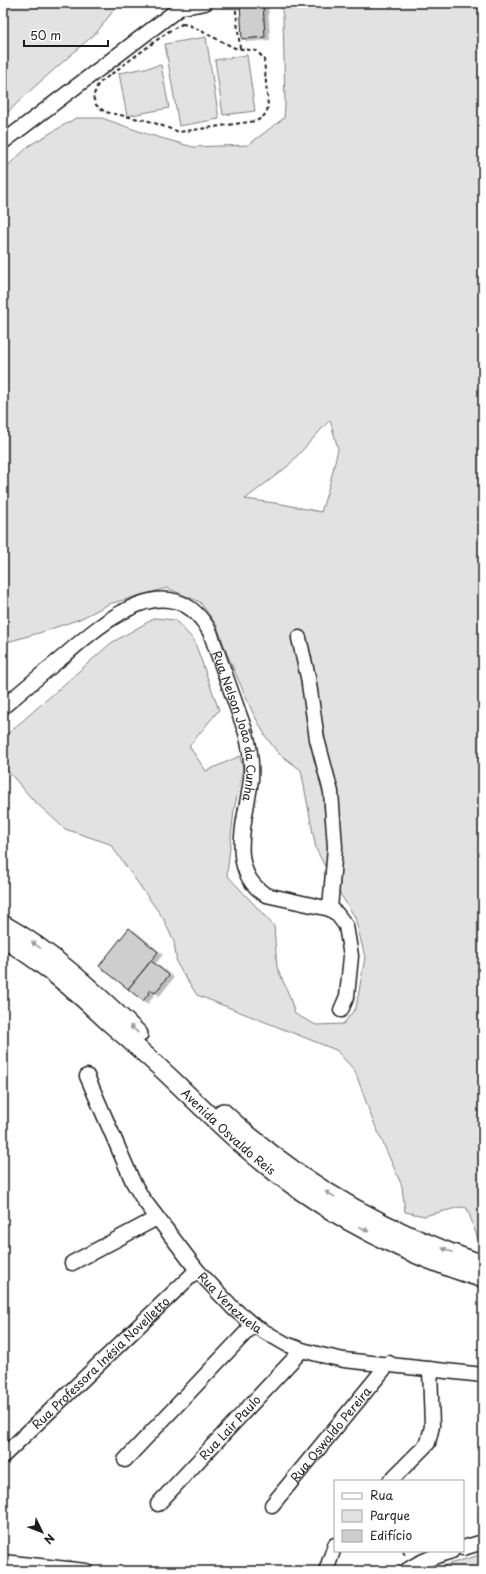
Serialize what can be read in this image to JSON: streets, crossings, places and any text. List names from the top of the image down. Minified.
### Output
{"streets":{"main road":["Avenida Osvaldo Reis"],"street":["Rua Nelson João da Cunha","Rua Venezuela","Rua Professora Inésia Novelletto","Rua Lair Paulo","Rua Oswaldo Pereira"]},"crossings":[["Rua Venezuela","Rua Professora Inésia Novelletto"],["Rua Venezuela","Rua Lair Paulo"],["Rua Venezuela","Rua Oswaldo Pereira"]],"legend":["Rua","Parque","Edifício"],"scale_bar":"50 m","north":"bottom right"}
